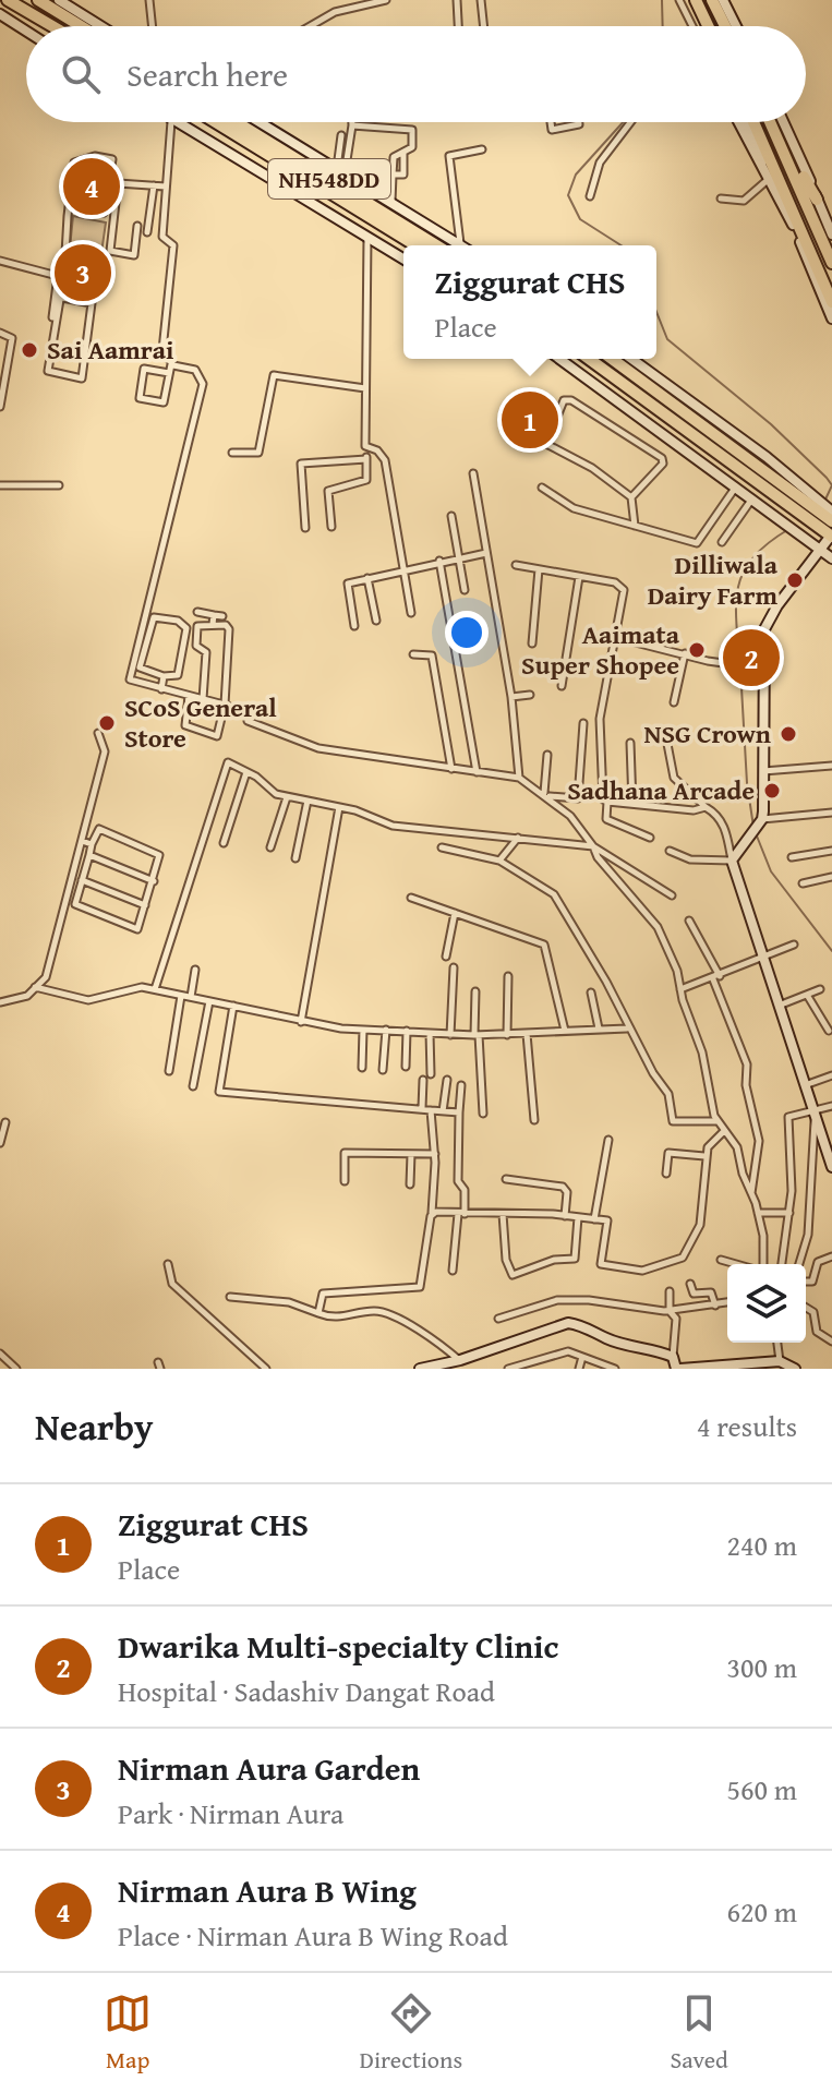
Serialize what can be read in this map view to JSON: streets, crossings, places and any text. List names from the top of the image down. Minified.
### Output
{"streets":{"highway":["NH548DD"]},"places":["Sai Aamrai","Dilliwala Dairy Farm","Aaimata Super Shopee","SCoS General Store","NSG Crown","Sadhana Arcade"],"page":{"search":"Search here","pins":["4","3","1","2"],"popup":["Ziggurat CHS","Place"],"heading":["Nearby","4 results"],"list":[{"mark":"1","name":"Ziggurat CHS","note":"Place","value":"240 m"},{"mark":"2","name":"Dwarika Multi-specialty Clinic","note":"Hospital · Sadashiv Dangat Road","value":"300 m"},{"mark":"3","name":"Nirman Aura Garden","note":"Park · Nirman Aura","value":"560 m"},{"mark":"4","name":"Nirman Aura B Wing","note":"Place · Nirman Aura B Wing Road","value":"620 m"}],"nav":["Map","Directions","Saved"]}}
